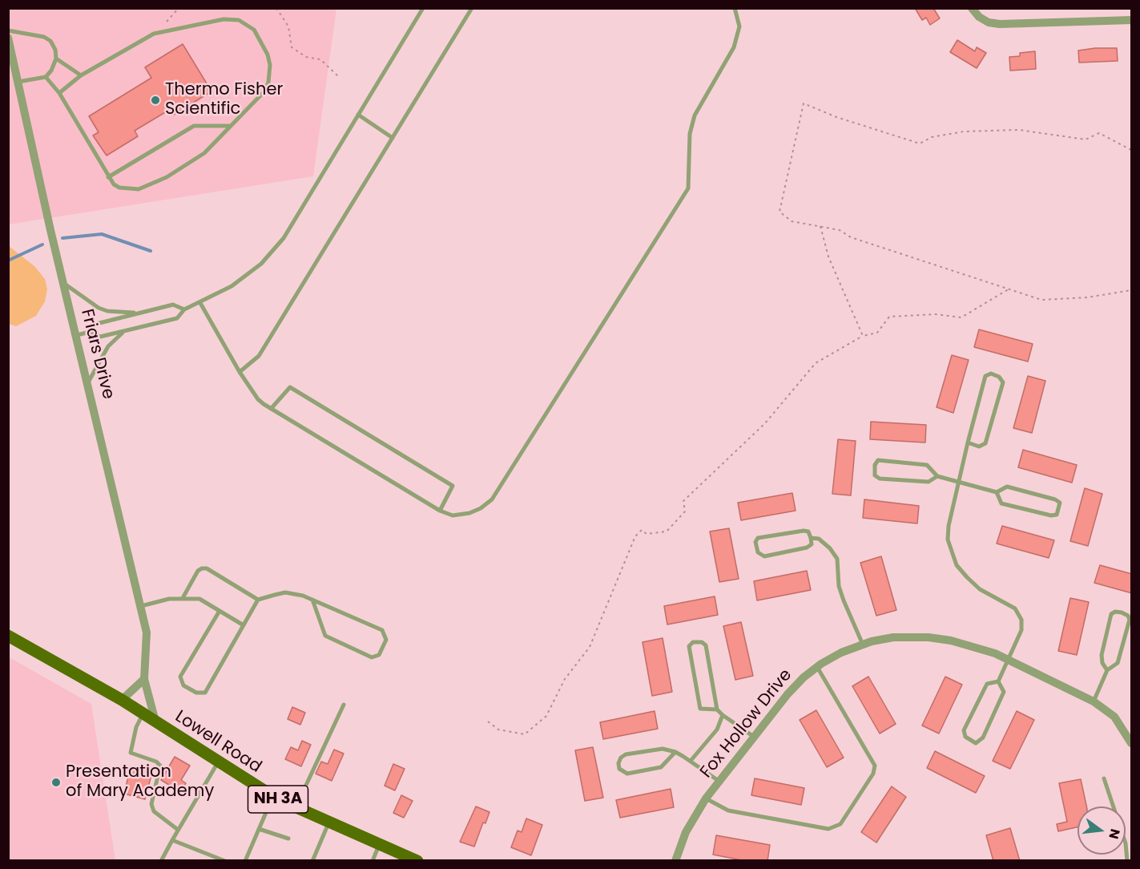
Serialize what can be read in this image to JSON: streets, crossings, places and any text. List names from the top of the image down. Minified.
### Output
{"streets":{"main road":["Lowell Road","NH 3A"],"street":["Friars Drive","Fox Hollow Drive"]},"crossings":[["Friars Drive","Lowell Road"]],"places":["Thermo Fisher Scientific","Presentation of Mary Academy"],"north":"right"}
